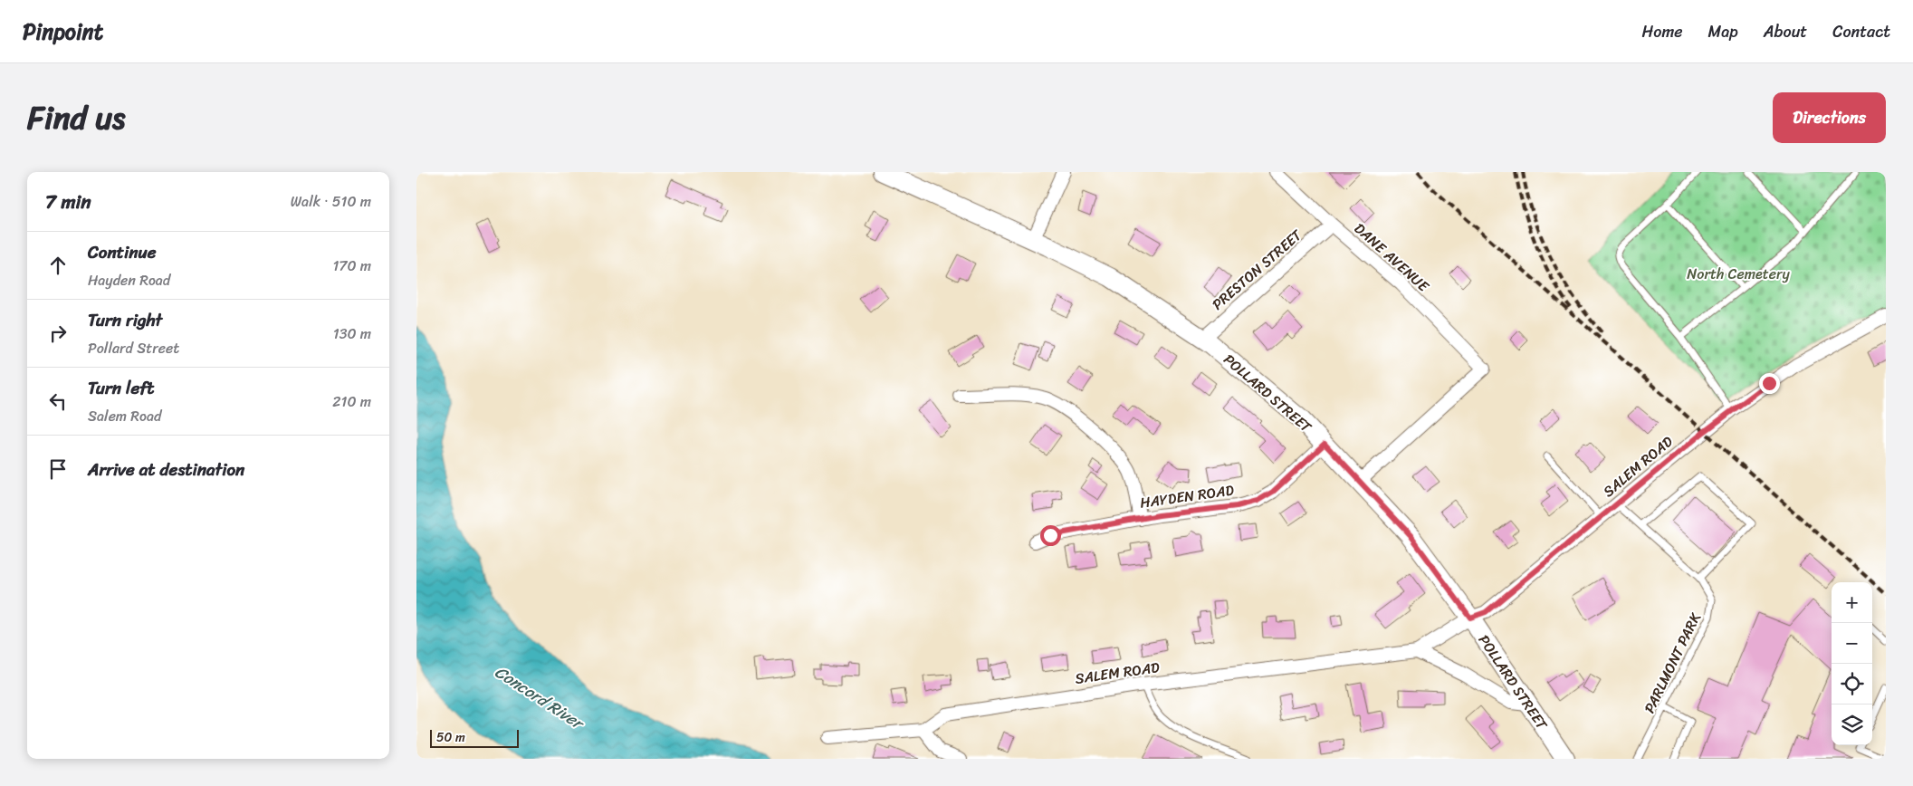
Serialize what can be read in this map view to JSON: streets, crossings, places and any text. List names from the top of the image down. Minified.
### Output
{"streets":{"main road":["POLLARD STREET"],"street":["DANE AVENUE","PRESTON STREET","SALEM ROAD","HAYDEN ROAD"],"lane":["PARLMONT PARK"]},"crossings":[["DANE AVENUE","PRESTON STREET"],["DANE AVENUE","POLLARD STREET"],["PRESTON STREET","POLLARD STREET"],["POLLARD STREET","SALEM ROAD"],["POLLARD STREET","HAYDEN ROAD"],["SALEM ROAD","PARLMONT PARK"]],"water":["Concord River"],"parks":["North Cemetery"],"scale_bar":"50 m","page":{"header":"Pinpoint","nav":["Home","Map","About","Contact"],"title":"Find us","buttons":"Directions","heading":["7 min","Walk · 510 m"],"list":[["Continue","Hayden Road","170 m"],["Turn right","Pollard Street","130 m"],["Turn left","Salem Road","210 m"],"Arrive at destination"],"map_buttons":["+","−"],"scale":"50 m"}}
